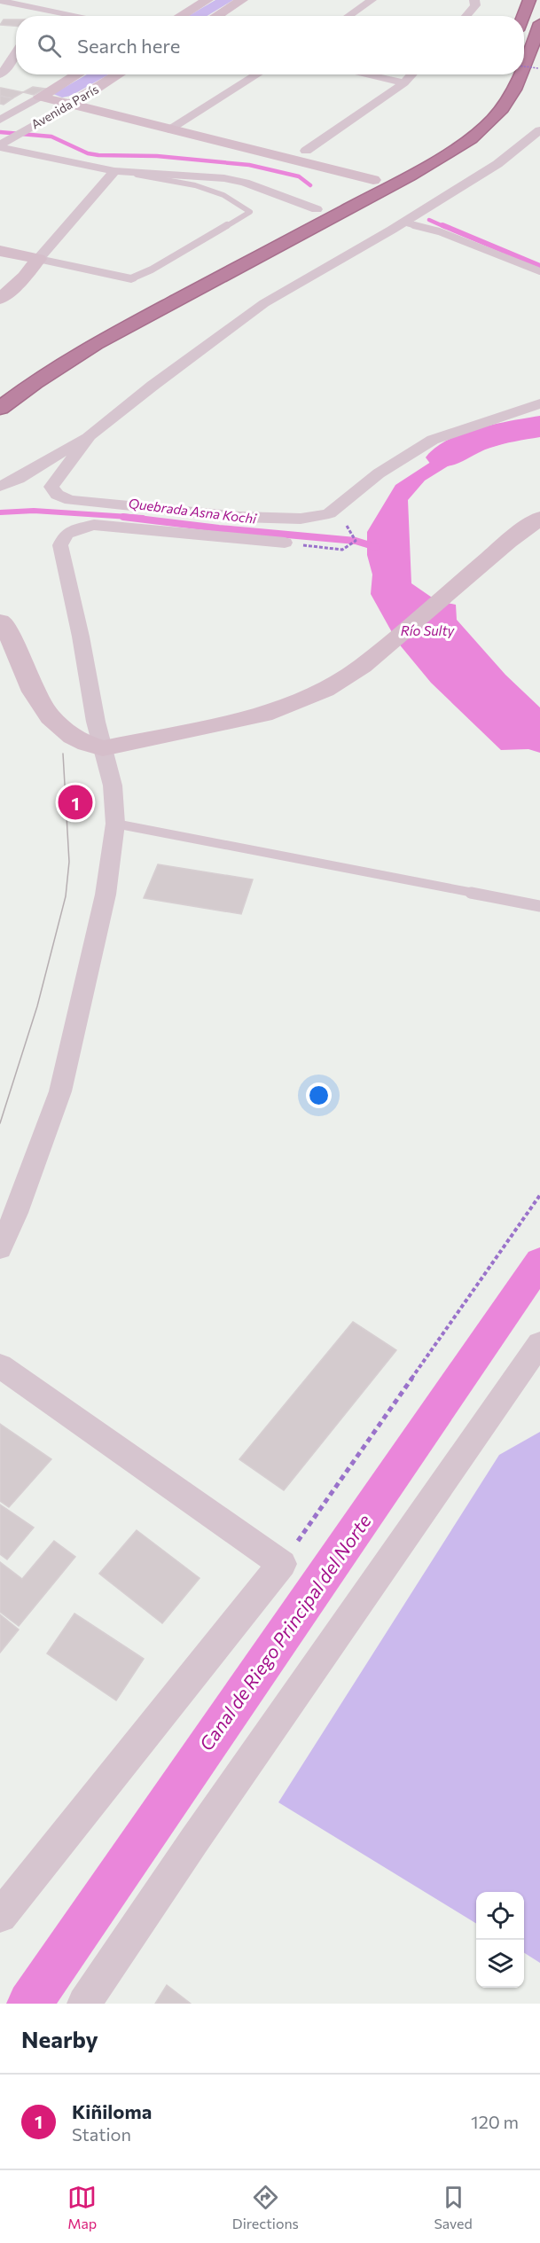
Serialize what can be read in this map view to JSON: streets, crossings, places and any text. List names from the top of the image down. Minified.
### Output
{"streets":{"street":["Avenida París"]},"water":["Quebrada Asna Kochi","Río Sulty","Canal de Riego Principal del Norte"],"page":{"search":"Search here","pins":"1","heading":"Nearby","list":[{"mark":"1","name":"Kiñiloma","note":"Station","value":"120 m"}],"nav":["Map","Directions","Saved"]}}
